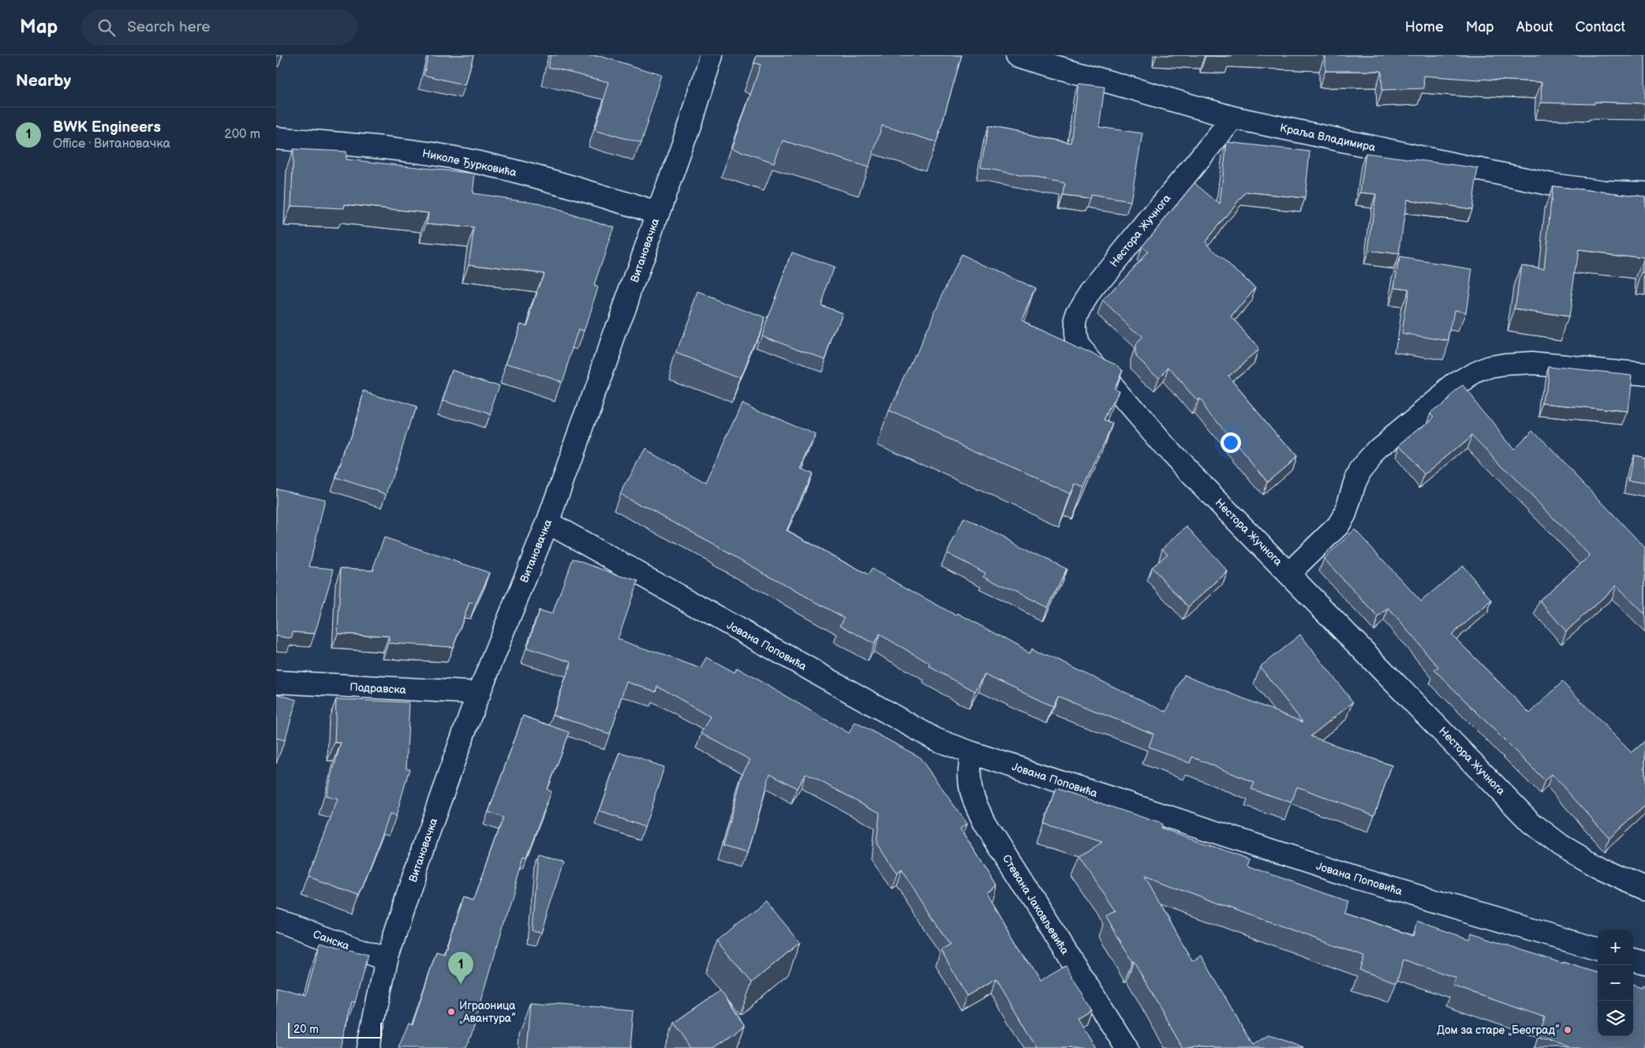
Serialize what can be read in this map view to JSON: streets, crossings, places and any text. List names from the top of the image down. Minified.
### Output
{"streets":{"street":["Краља Владимира","Николе Ђурковића","Нестора Жучнога","Витановачка","Јована Поповића","Подравска","Стевана Јаковљевића","Санска"]},"crossings":[["Краља Владимира","Нестора Жучнога"],["Николе Ђурковића","Витановачка"],["Витановачка","Јована Поповића"],["Витановачка","Подравска"],["Витановачка","Санска"],["Јована Поповића","Стевана Јаковљевића"]],"places":["Играоница „Авантура”","Дом за старе „Београд”"],"scale_bar":"20 m","page":{"header":"Map","search":"Search here","nav":["Home","Map","About","Contact"],"heading":"Nearby","list":[{"mark":"1","name":"BWK Engineers","note":"Office · Витановачка","value":"200 m"}],"map_buttons":["+","−"],"pins":"1","scale":"20 m"}}
